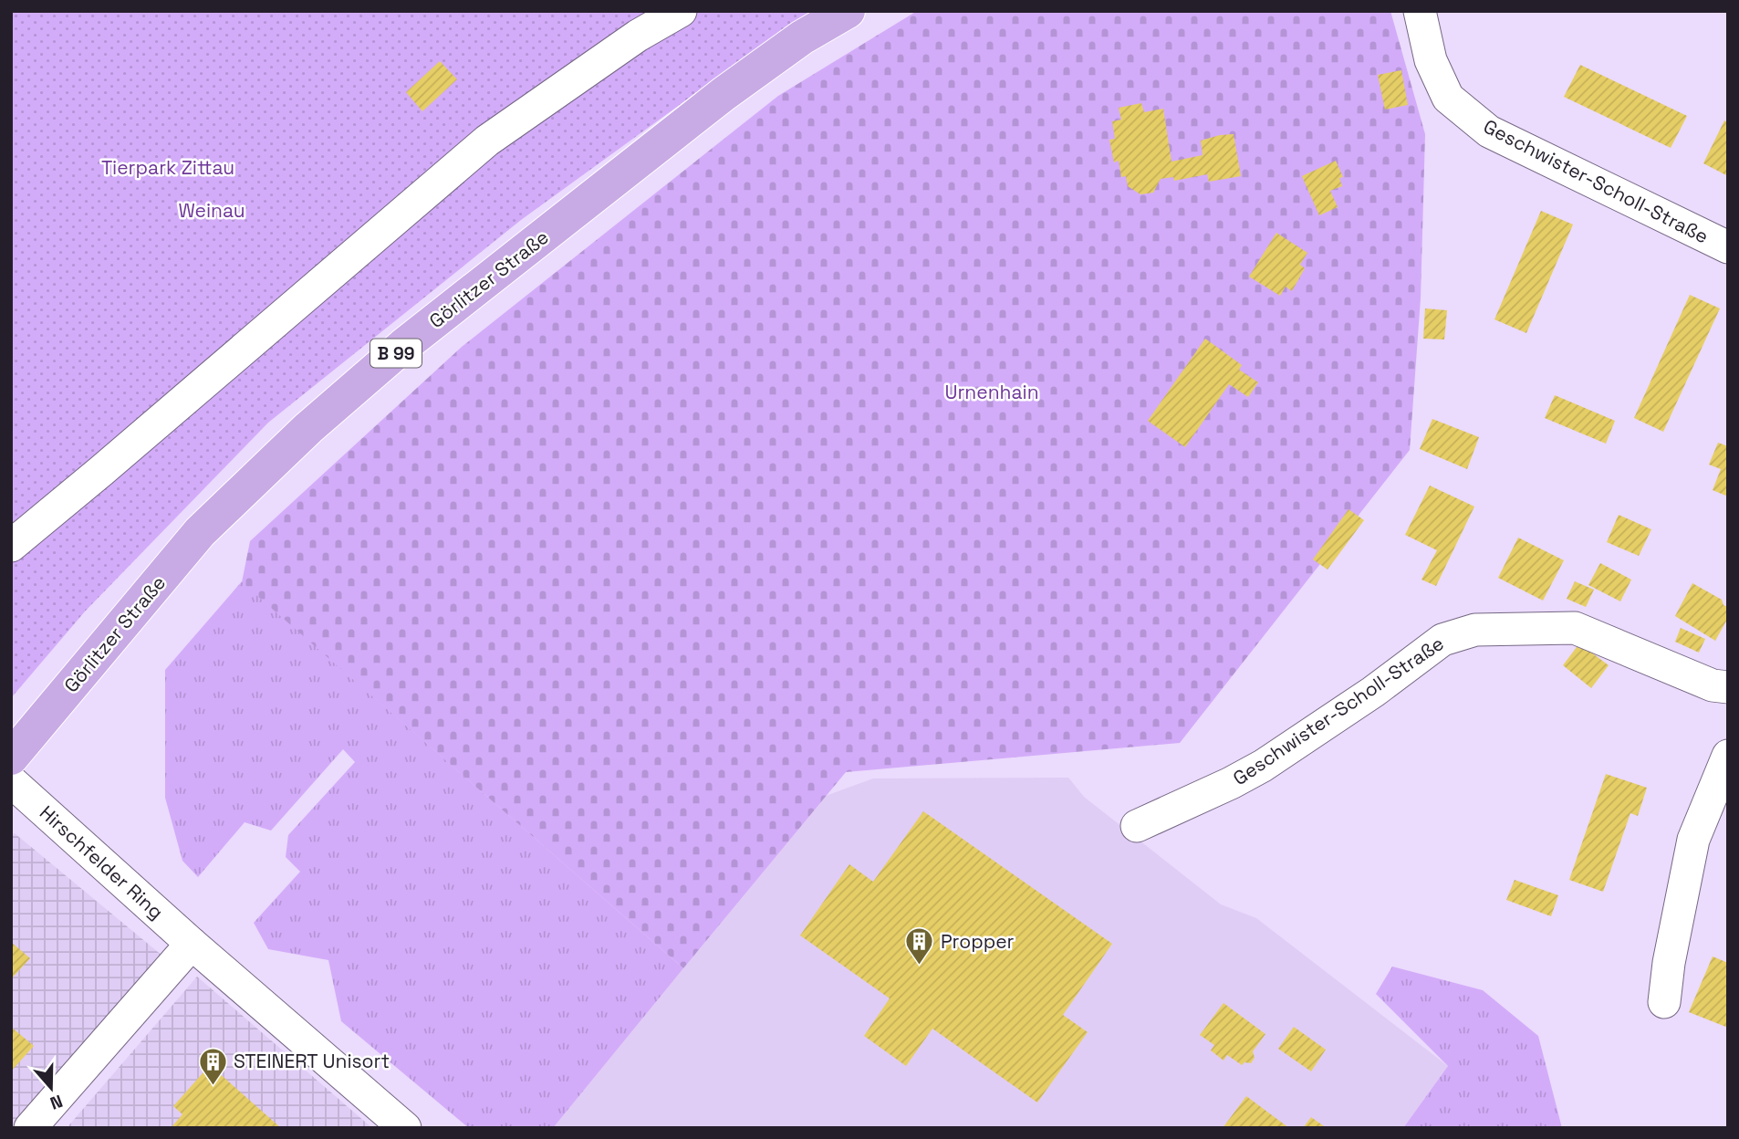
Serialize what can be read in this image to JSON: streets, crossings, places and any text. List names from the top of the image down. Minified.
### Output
{"streets":{"main road":["Görlitzer Straße","B 99"],"street":["Geschwister-Scholl-Straße","Hirschfelder Ring"]},"parks":["Tierpark Zittau","Weinau","Urnenhain"],"places":{"building":["Propper","STEINERT Unisort"]},"north":"bottom"}
